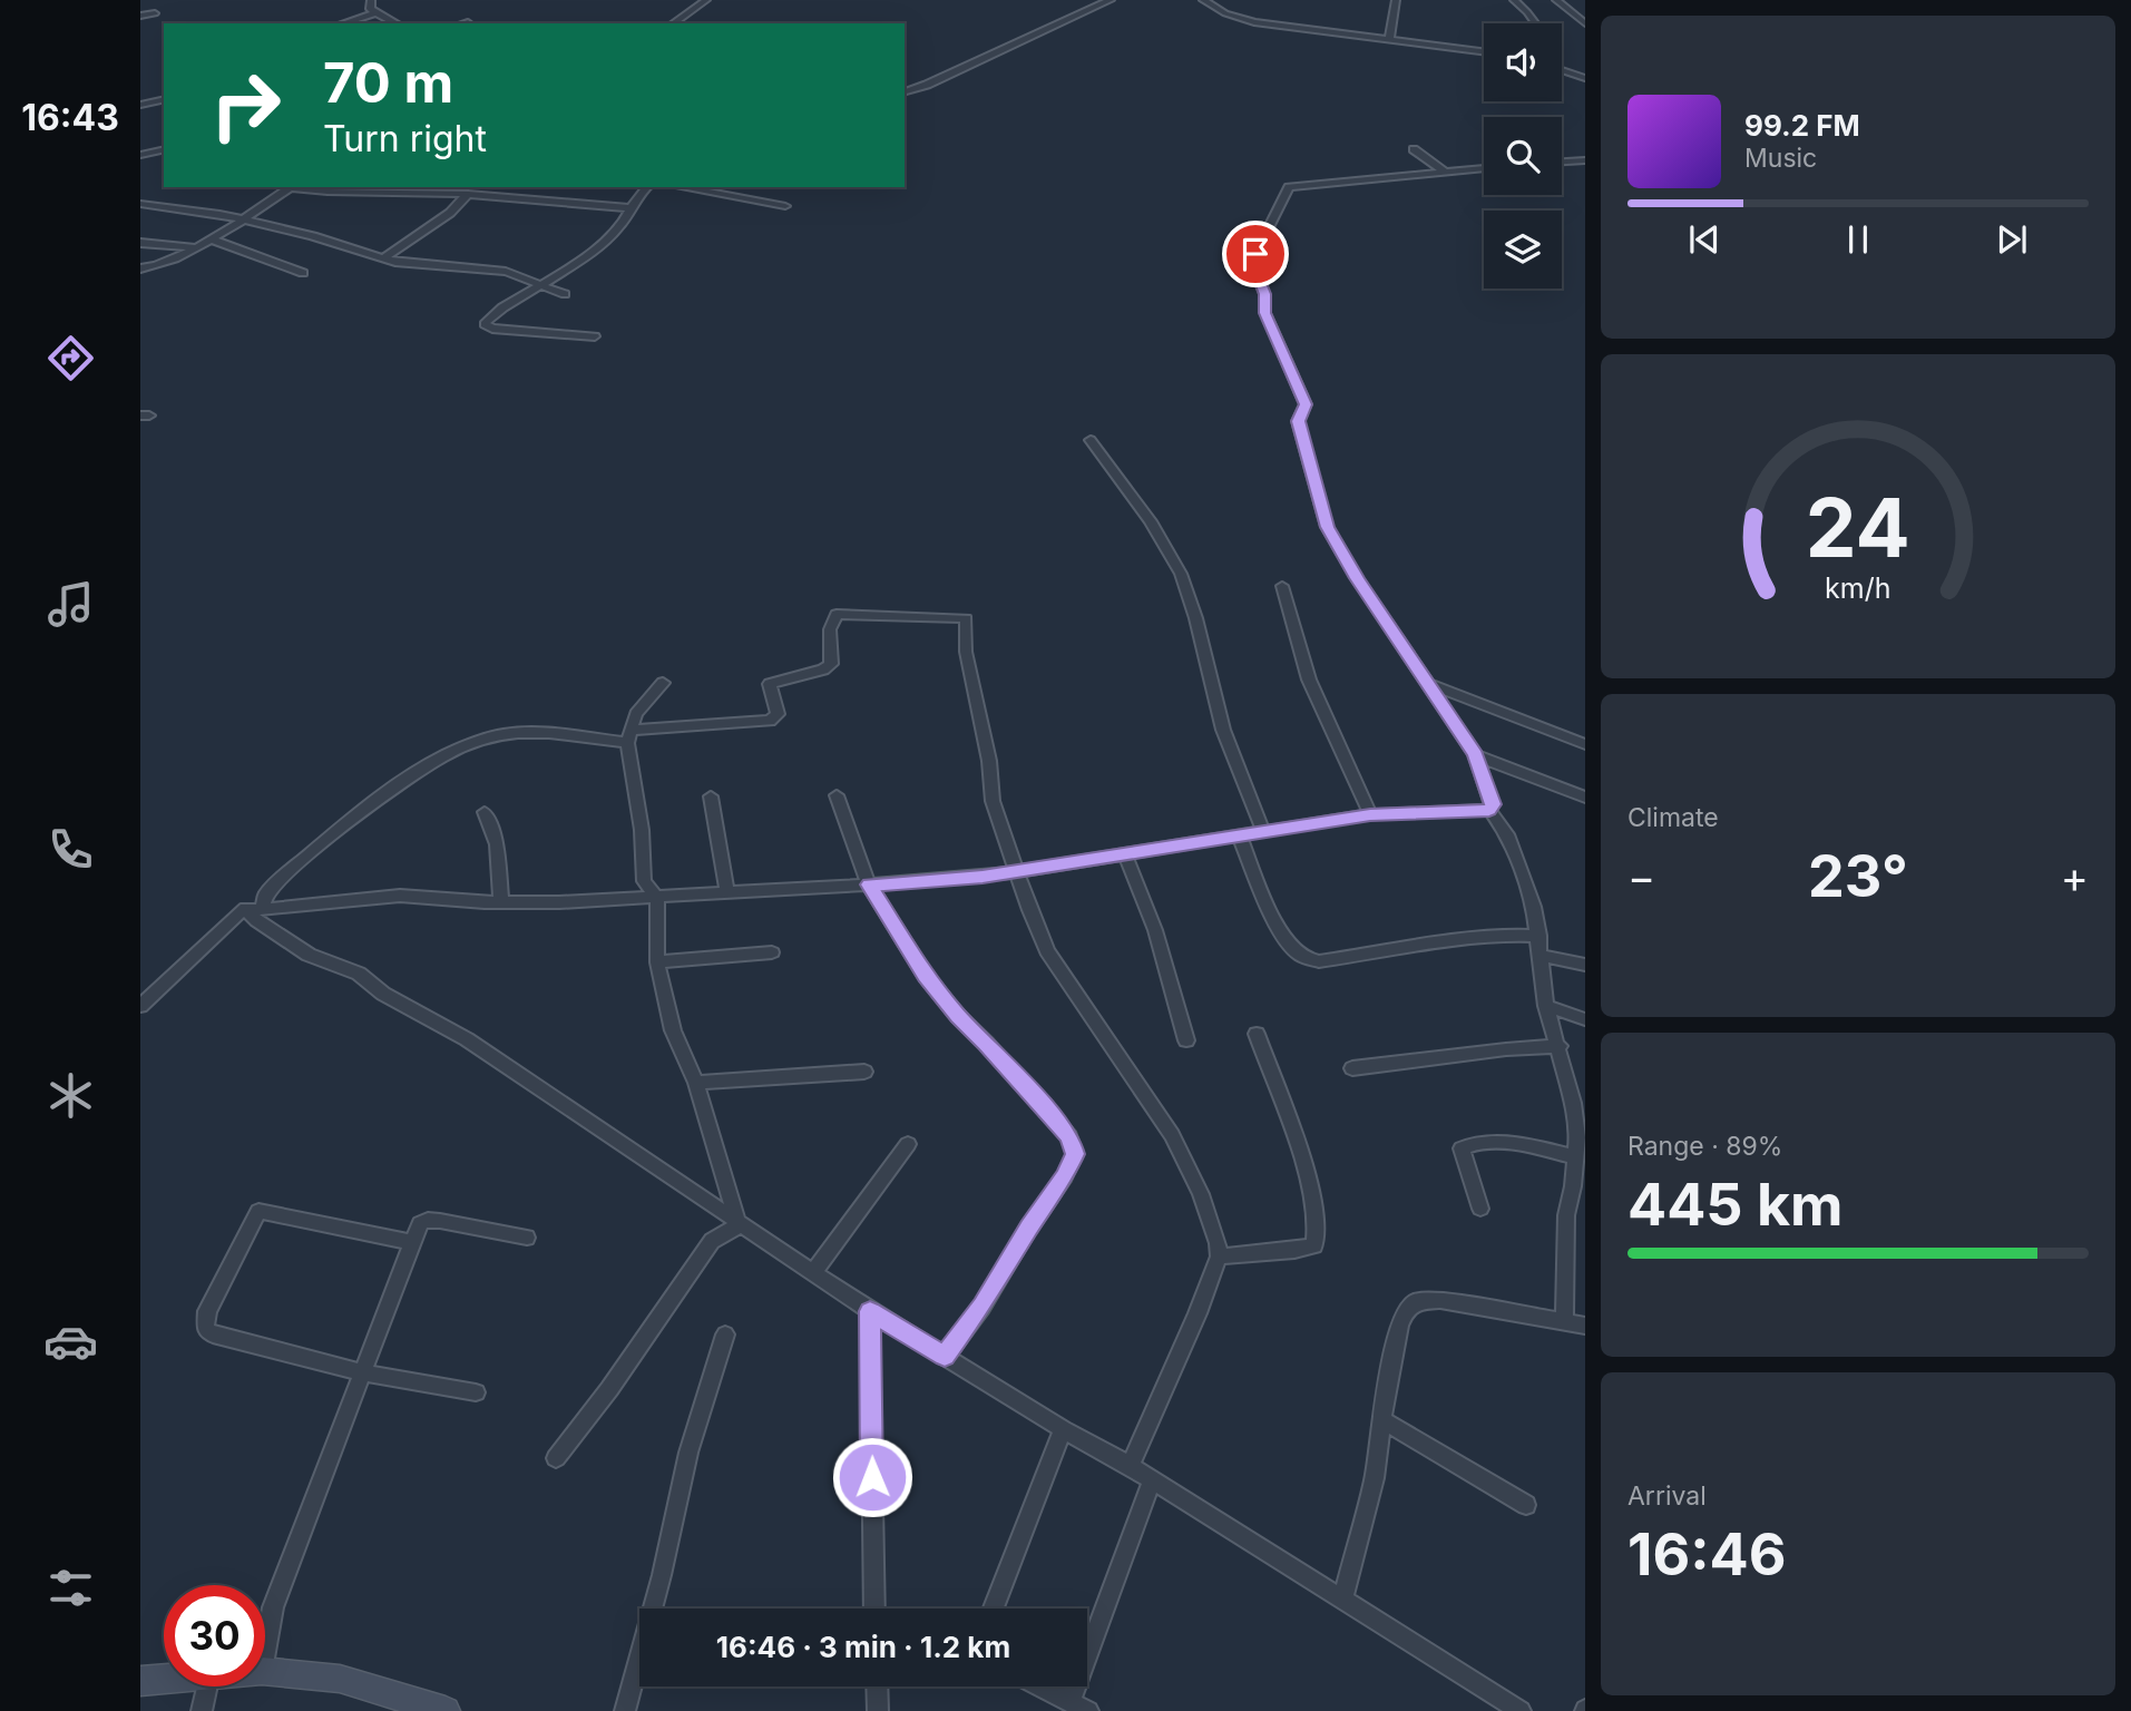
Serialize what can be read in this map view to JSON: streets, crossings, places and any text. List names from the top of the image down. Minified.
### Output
{"page":{"tabs":"16:43","turn":["70 m","Turn right"],"song":["99.2 FM","Music"],"tile":["Climate",["Range · 89%","445 km"],["Arrival","16:46"]],"heat":["−","23°","+"],"limit":"30","trip":"16:46 · 3 min · 1.2 km","gauge":["24","km/h"]}}
